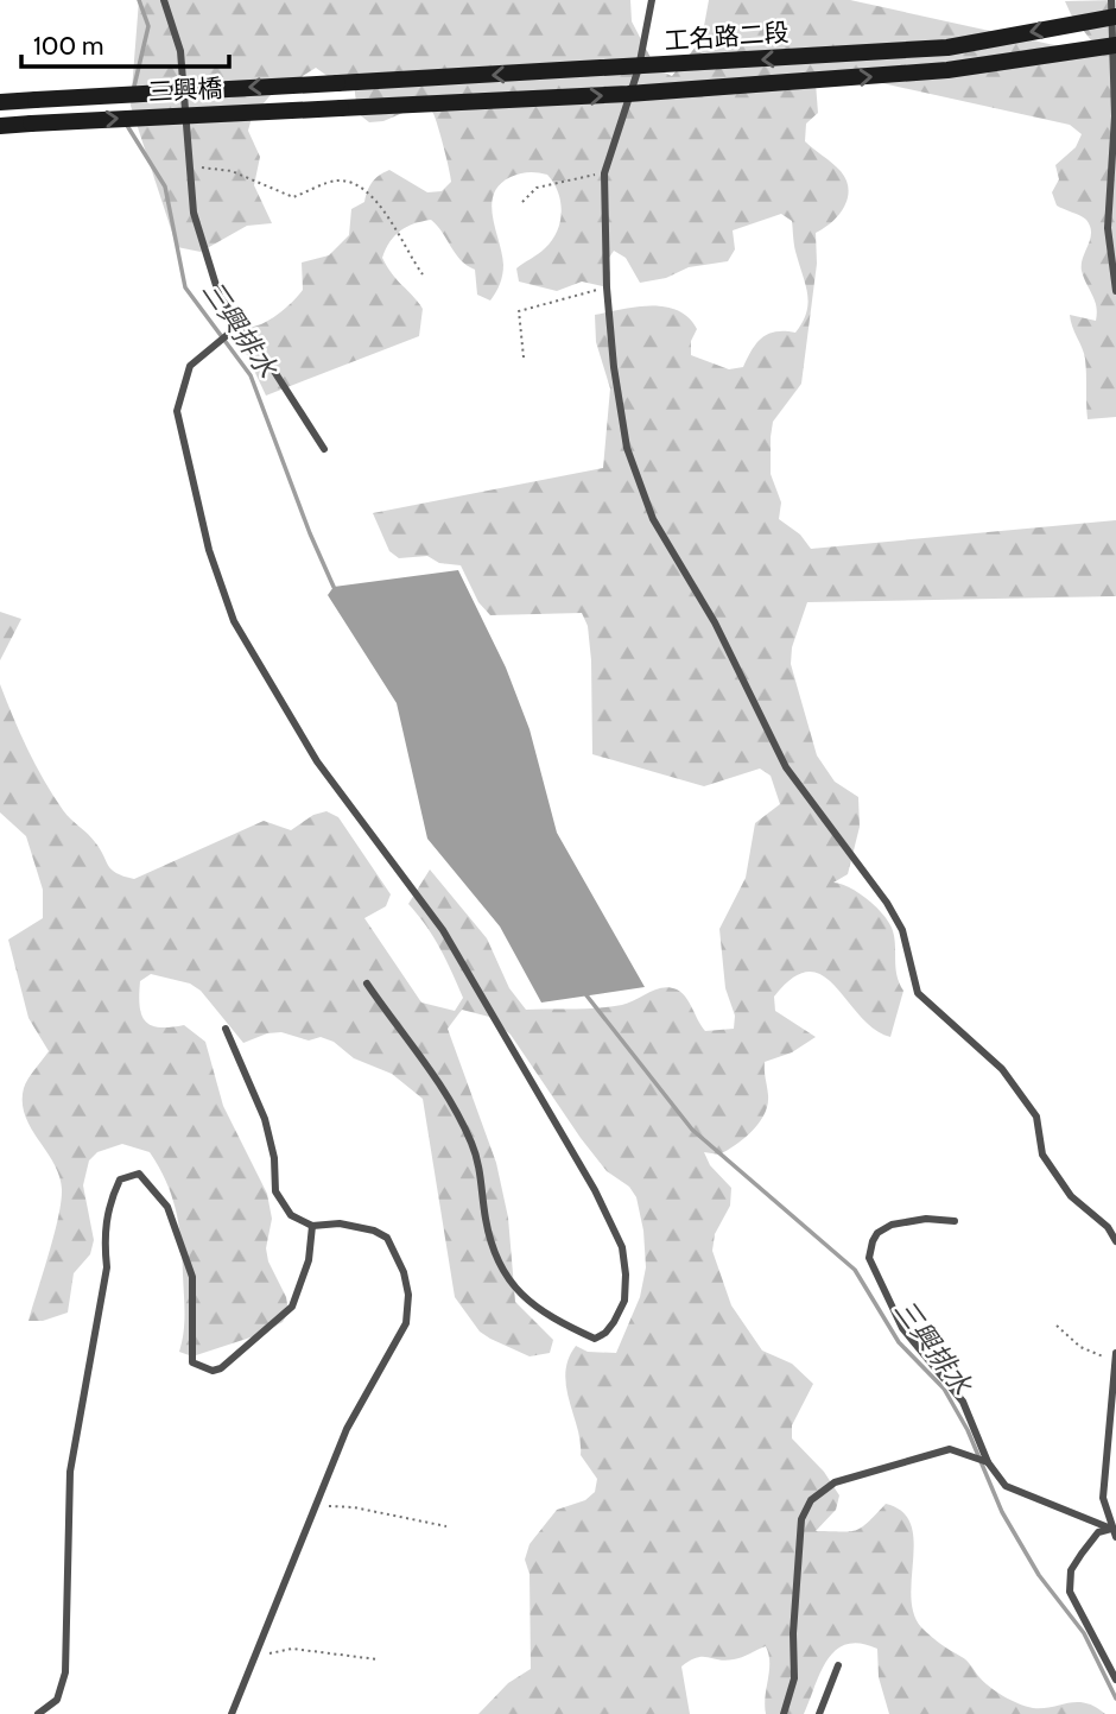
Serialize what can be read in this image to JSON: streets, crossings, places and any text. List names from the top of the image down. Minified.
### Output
{"streets":{"main road":["工名路二段","三興橋"]},"crossings":[["工名路二段","三興橋"]],"water":["三興排水"],"scale_bar":"100 m"}
